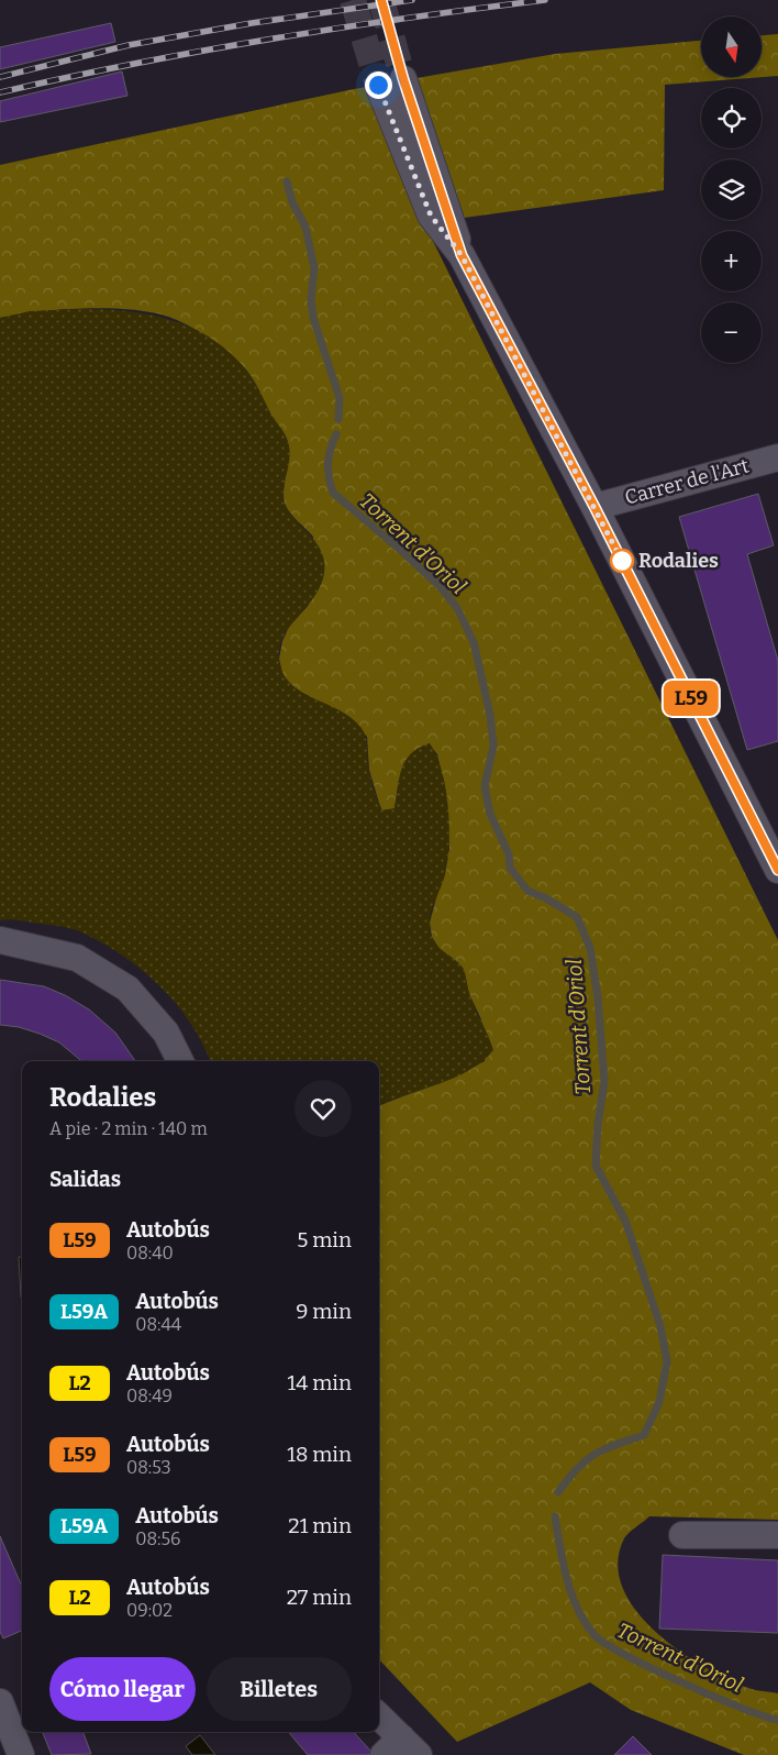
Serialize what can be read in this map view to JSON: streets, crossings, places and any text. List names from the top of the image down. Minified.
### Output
{"streets":{"street":["Carrer de l'Art"]},"water":["Torrent d'Oriol"],"places":["Rodalies"],"lines":["bus line L59"],"north":"bottom","page":{"on_map":"L59","map_buttons":["+","−"],"heading":[["Rodalies","A pie · 2 min · 140 m"],"Salidas"],"list":[{"mark":"L59","name":"Autobús","note":"08:40","value":"5 min"},{"mark":"L59A","name":"Autobús","note":"08:44","value":"9 min"},{"mark":"L2","name":"Autobús","note":"08:49","value":"14 min"},{"mark":"L59","name":"Autobús","note":"08:53","value":"18 min"},{"mark":"L59A","name":"Autobús","note":"08:56","value":"21 min"},{"mark":"L2","name":"Autobús","note":"09:02","value":"27 min"}],"buttons":["Cómo llegar","Billetes"]}}
